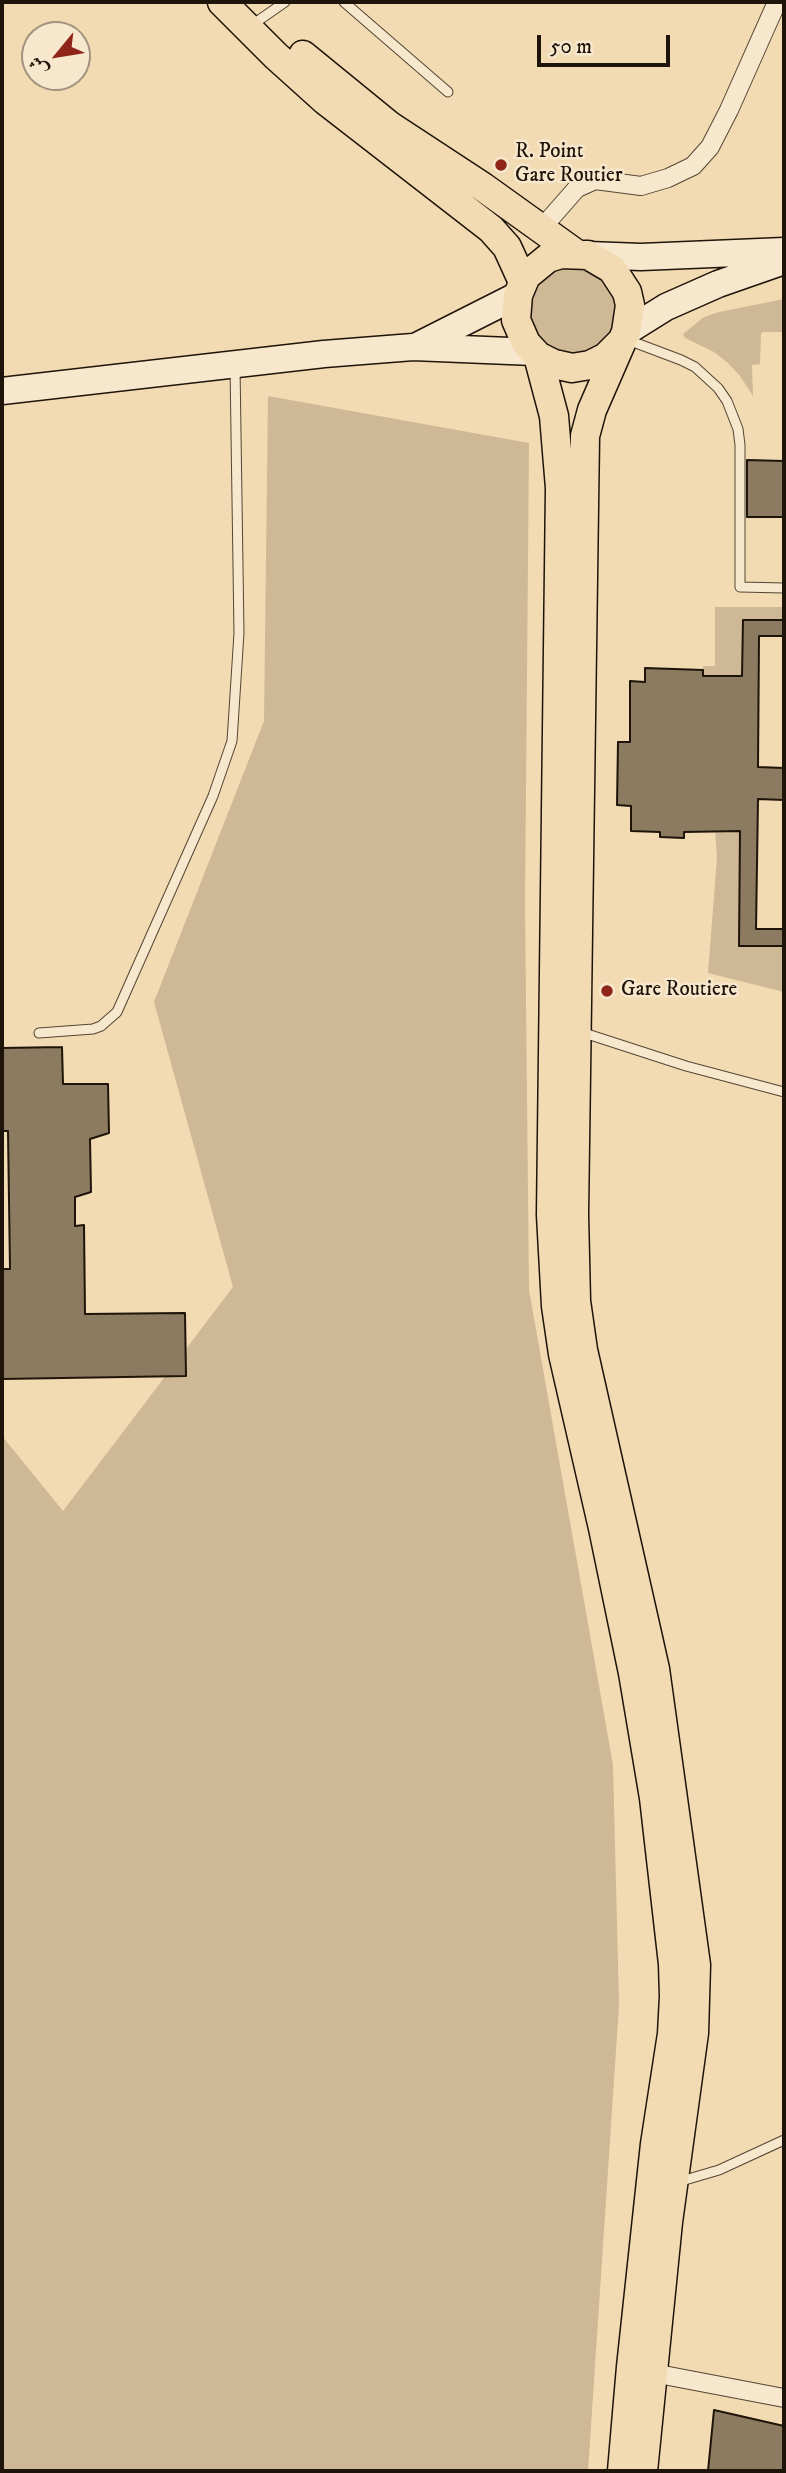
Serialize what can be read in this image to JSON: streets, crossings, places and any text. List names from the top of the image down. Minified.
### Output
{"places":["R. Point Gare Routier","Gare Routiere"],"scale_bar":"50 m","north":"bottom left"}
